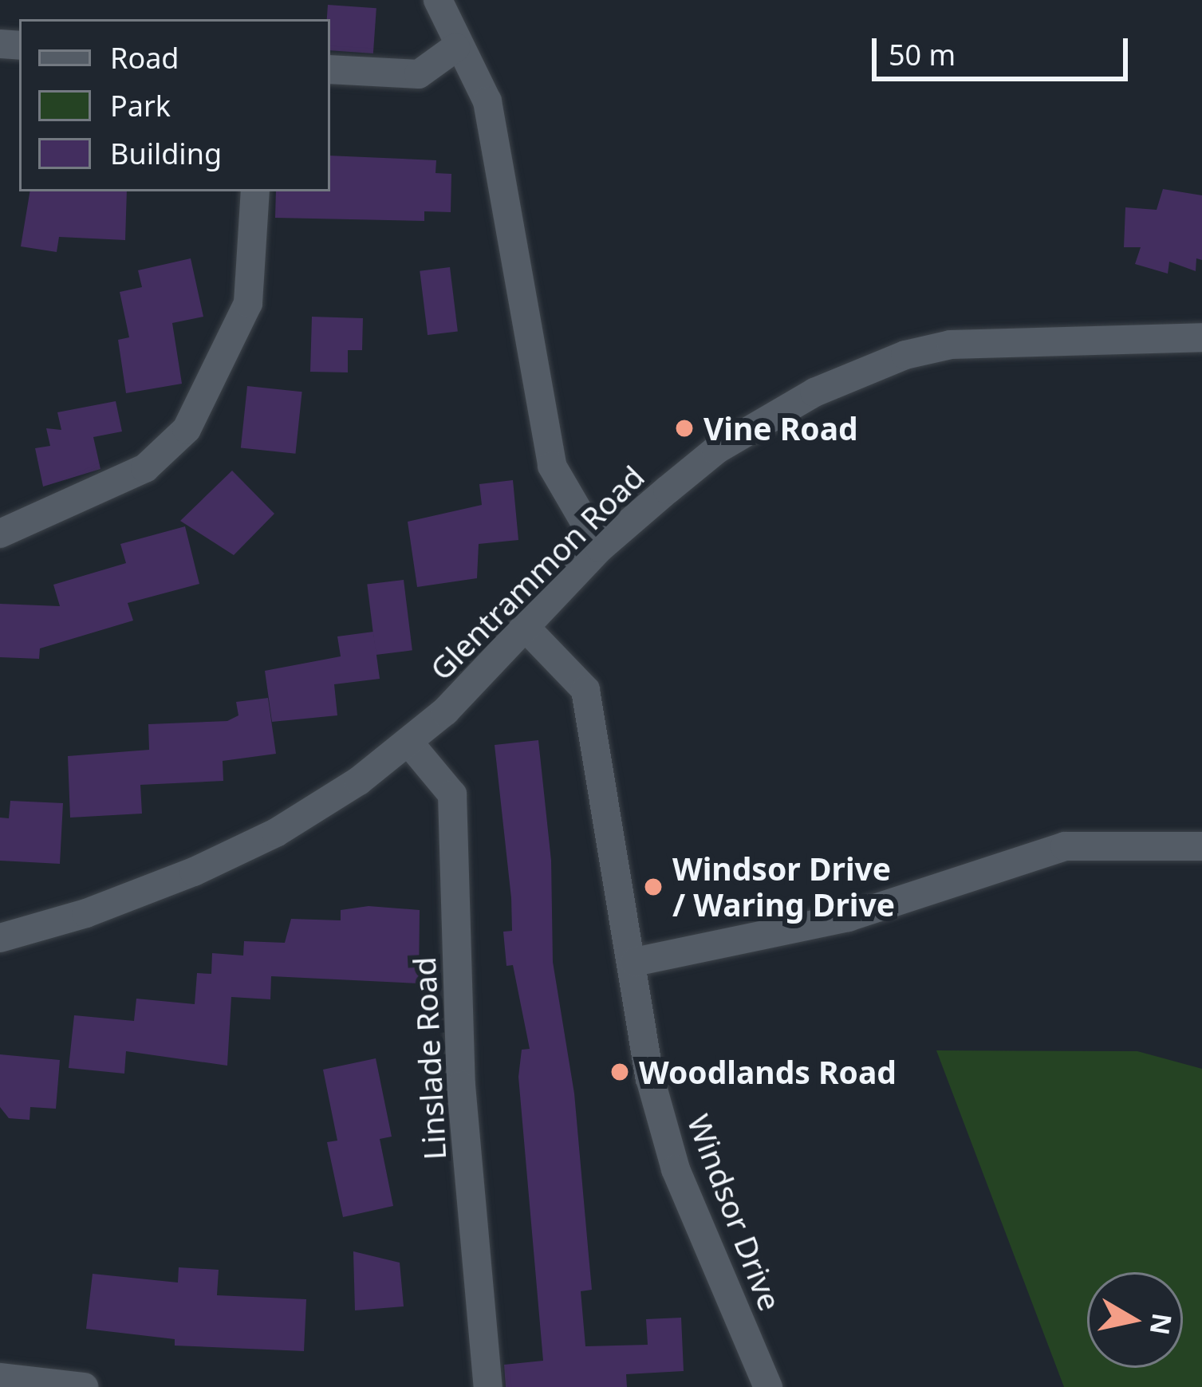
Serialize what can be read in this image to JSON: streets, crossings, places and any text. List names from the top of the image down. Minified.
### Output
{"streets":{"street":["Glentrammon Road","Linslade Road","Windsor Drive"]},"crossings":[["Glentrammon Road","Linslade Road"],["Glentrammon Road","Windsor Drive"]],"places":["Vine Road","Windsor Drive / Waring Drive","Woodlands Road"],"legend":["Road","Park","Building"],"scale_bar":"50 m","north":"right"}
